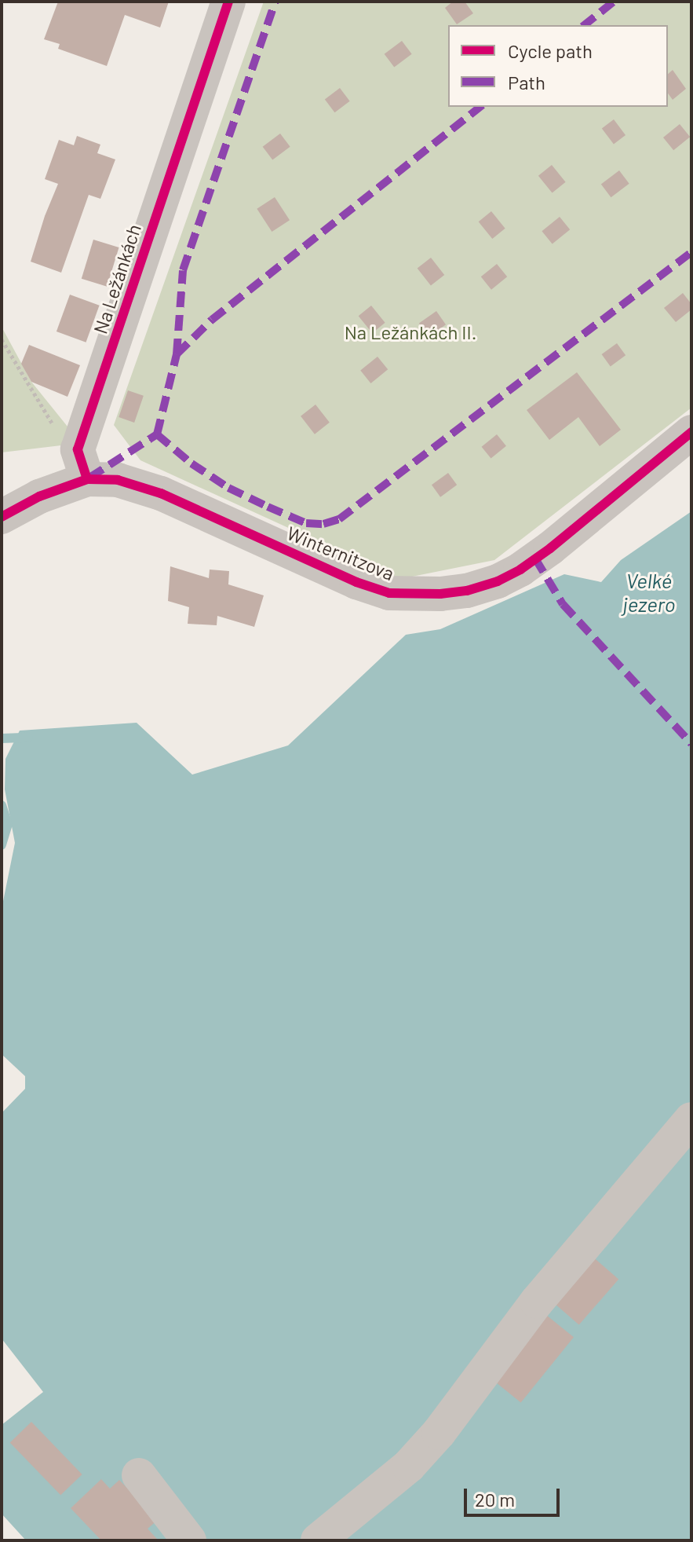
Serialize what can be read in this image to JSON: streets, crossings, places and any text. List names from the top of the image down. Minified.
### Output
{"streets":{"street":["Na Ležánkách","Winternitzova"]},"crossings":[["Na Ležánkách","Winternitzova"]],"water":["Velké jezero"],"parks":["Na Ležánkách II."],"legend":["Cycle path","Path"],"scale_bar":"20 m"}
